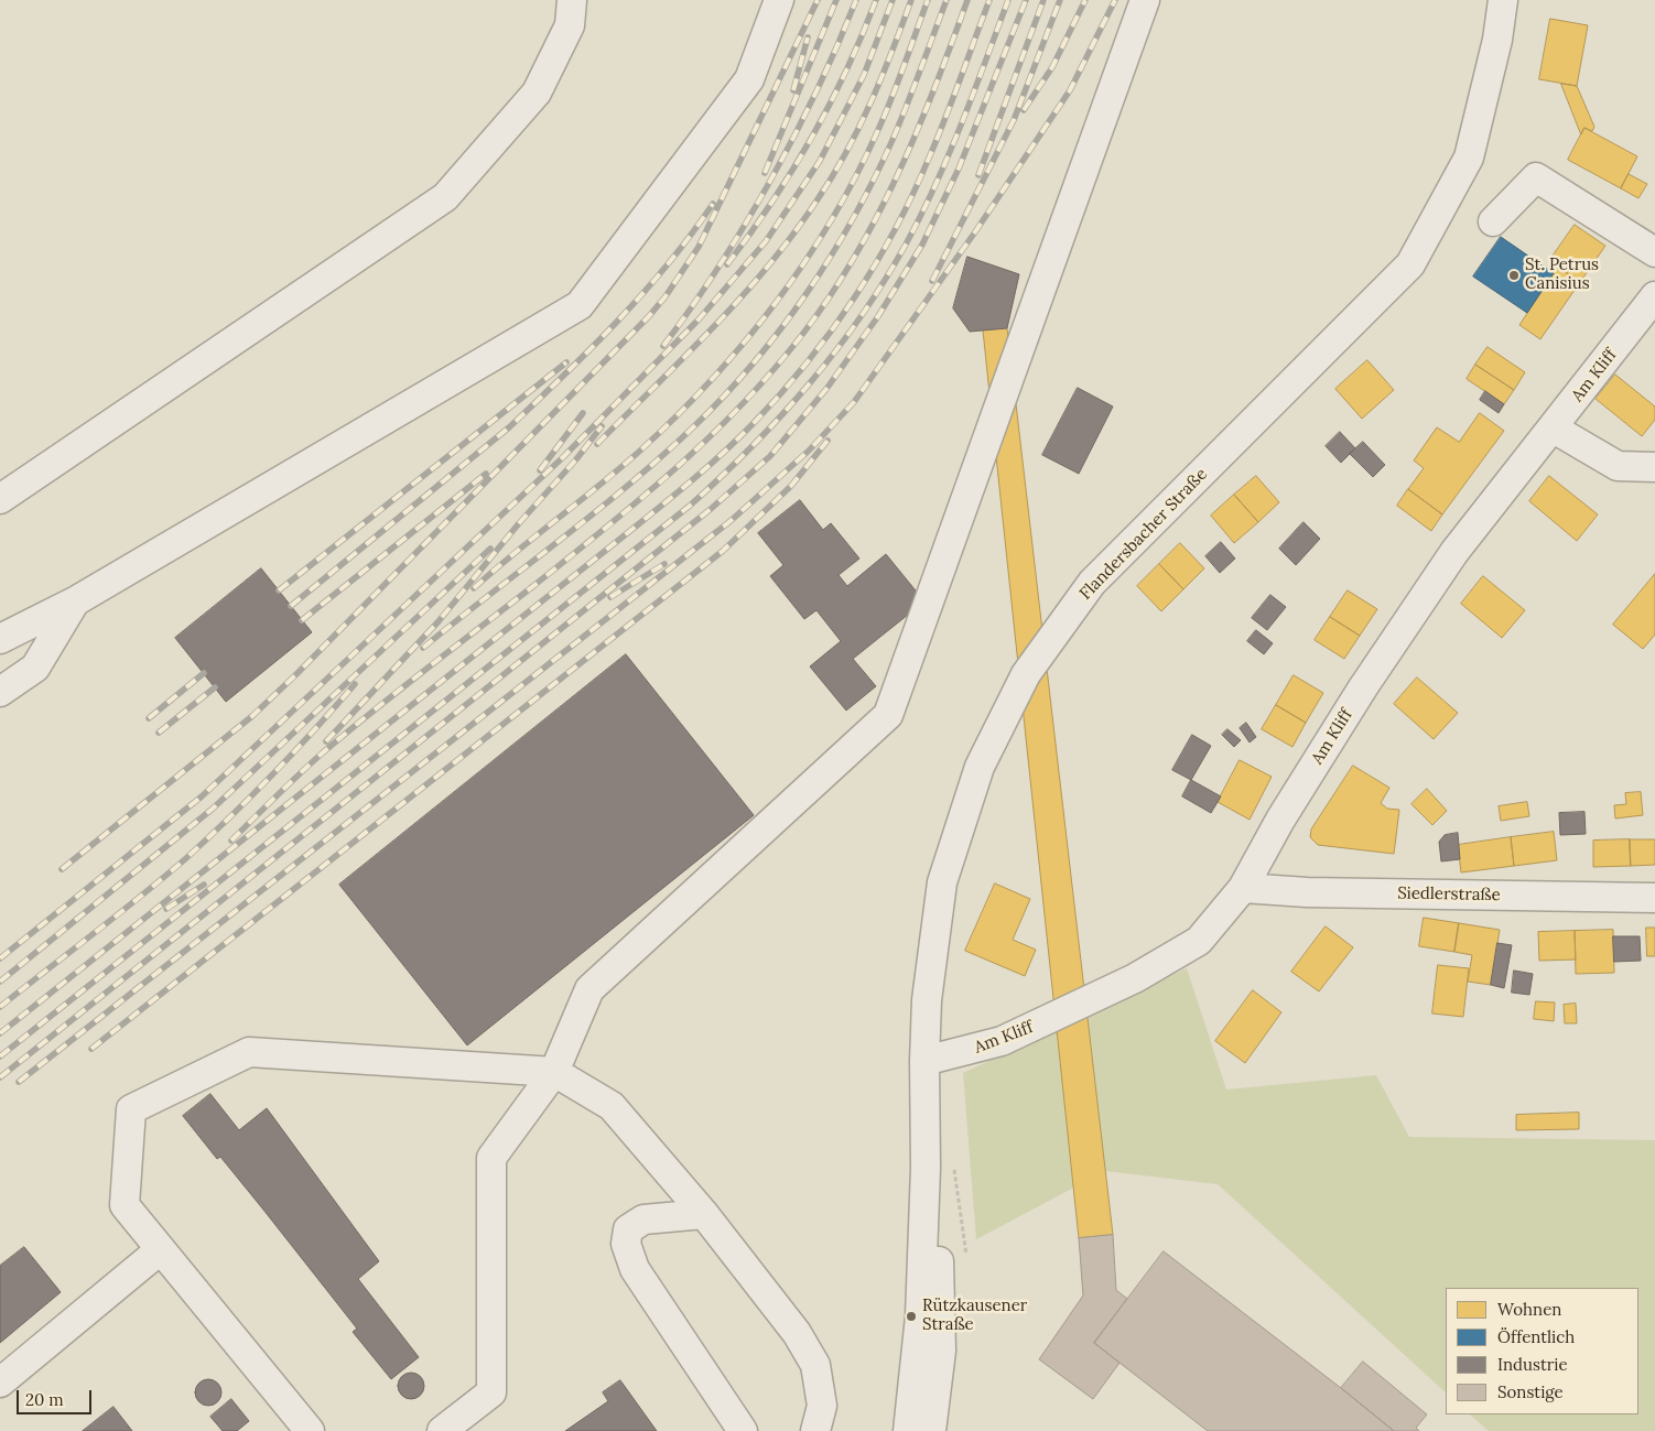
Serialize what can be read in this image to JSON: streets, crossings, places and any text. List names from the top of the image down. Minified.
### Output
{"streets":{"street":["Am Kliff","Flandersbacher Straße","Siedlerstraße"]},"crossings":[["Am Kliff","Flandersbacher Straße"],["Am Kliff","Siedlerstraße"]],"places":["St. Petrus Canisius","Rützkausener Straße"],"legend":["Wohnen","Öffentlich","Industrie","Sonstige"],"scale_bar":"20 m"}
